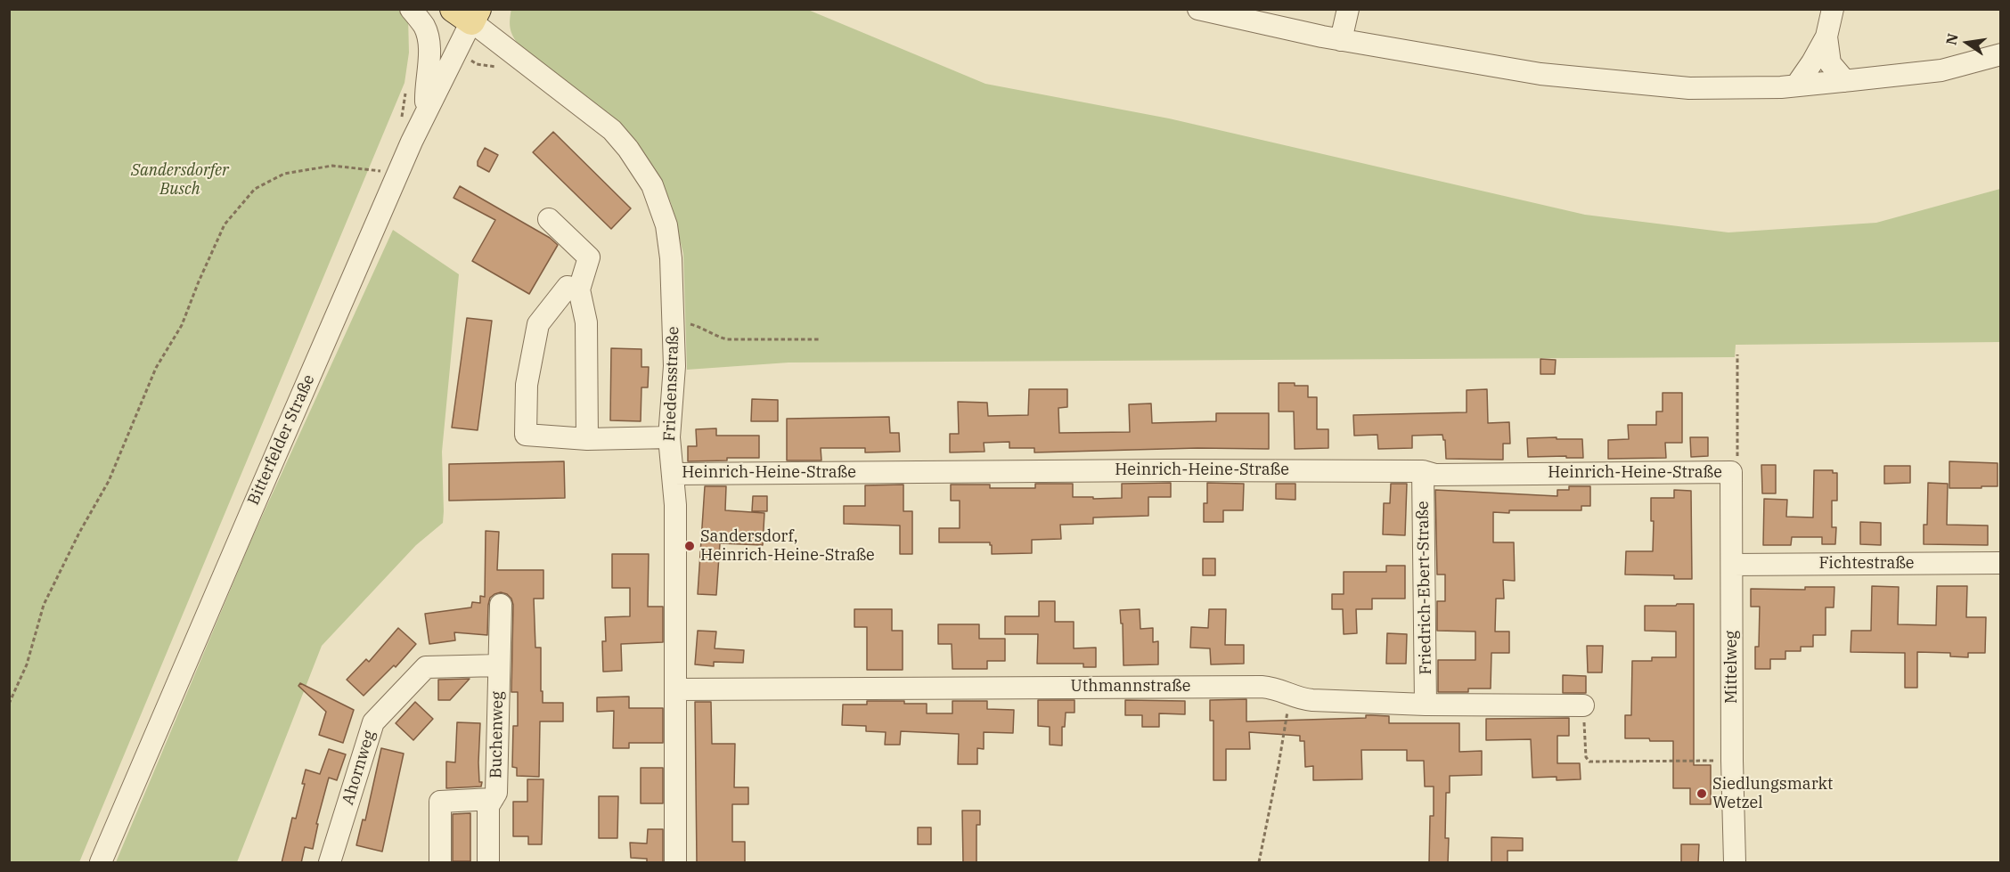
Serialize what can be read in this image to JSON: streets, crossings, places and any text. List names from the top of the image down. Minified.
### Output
{"streets":{"street":["Friedensstraße","Bitterfelder Straße","Heinrich-Heine-Straße","Fichtestraße","Friedrich-Ebert-Straße","Mittelweg","Uthmannstraße","Buchenweg","Ahornweg"]},"crossings":[["Friedensstraße","Bitterfelder Straße"],["Friedensstraße","Heinrich-Heine-Straße"],["Friedensstraße","Uthmannstraße"],["Heinrich-Heine-Straße","Friedrich-Ebert-Straße"],["Heinrich-Heine-Straße","Mittelweg"],["Fichtestraße","Mittelweg"],["Friedrich-Ebert-Straße","Uthmannstraße"],["Buchenweg","Ahornweg"]],"parks":["Sandersdorfer Busch"],"places":["Sandersdorf, Heinrich-Heine-Straße","Siedlungsmarkt Wetzel"],"north":"left"}
